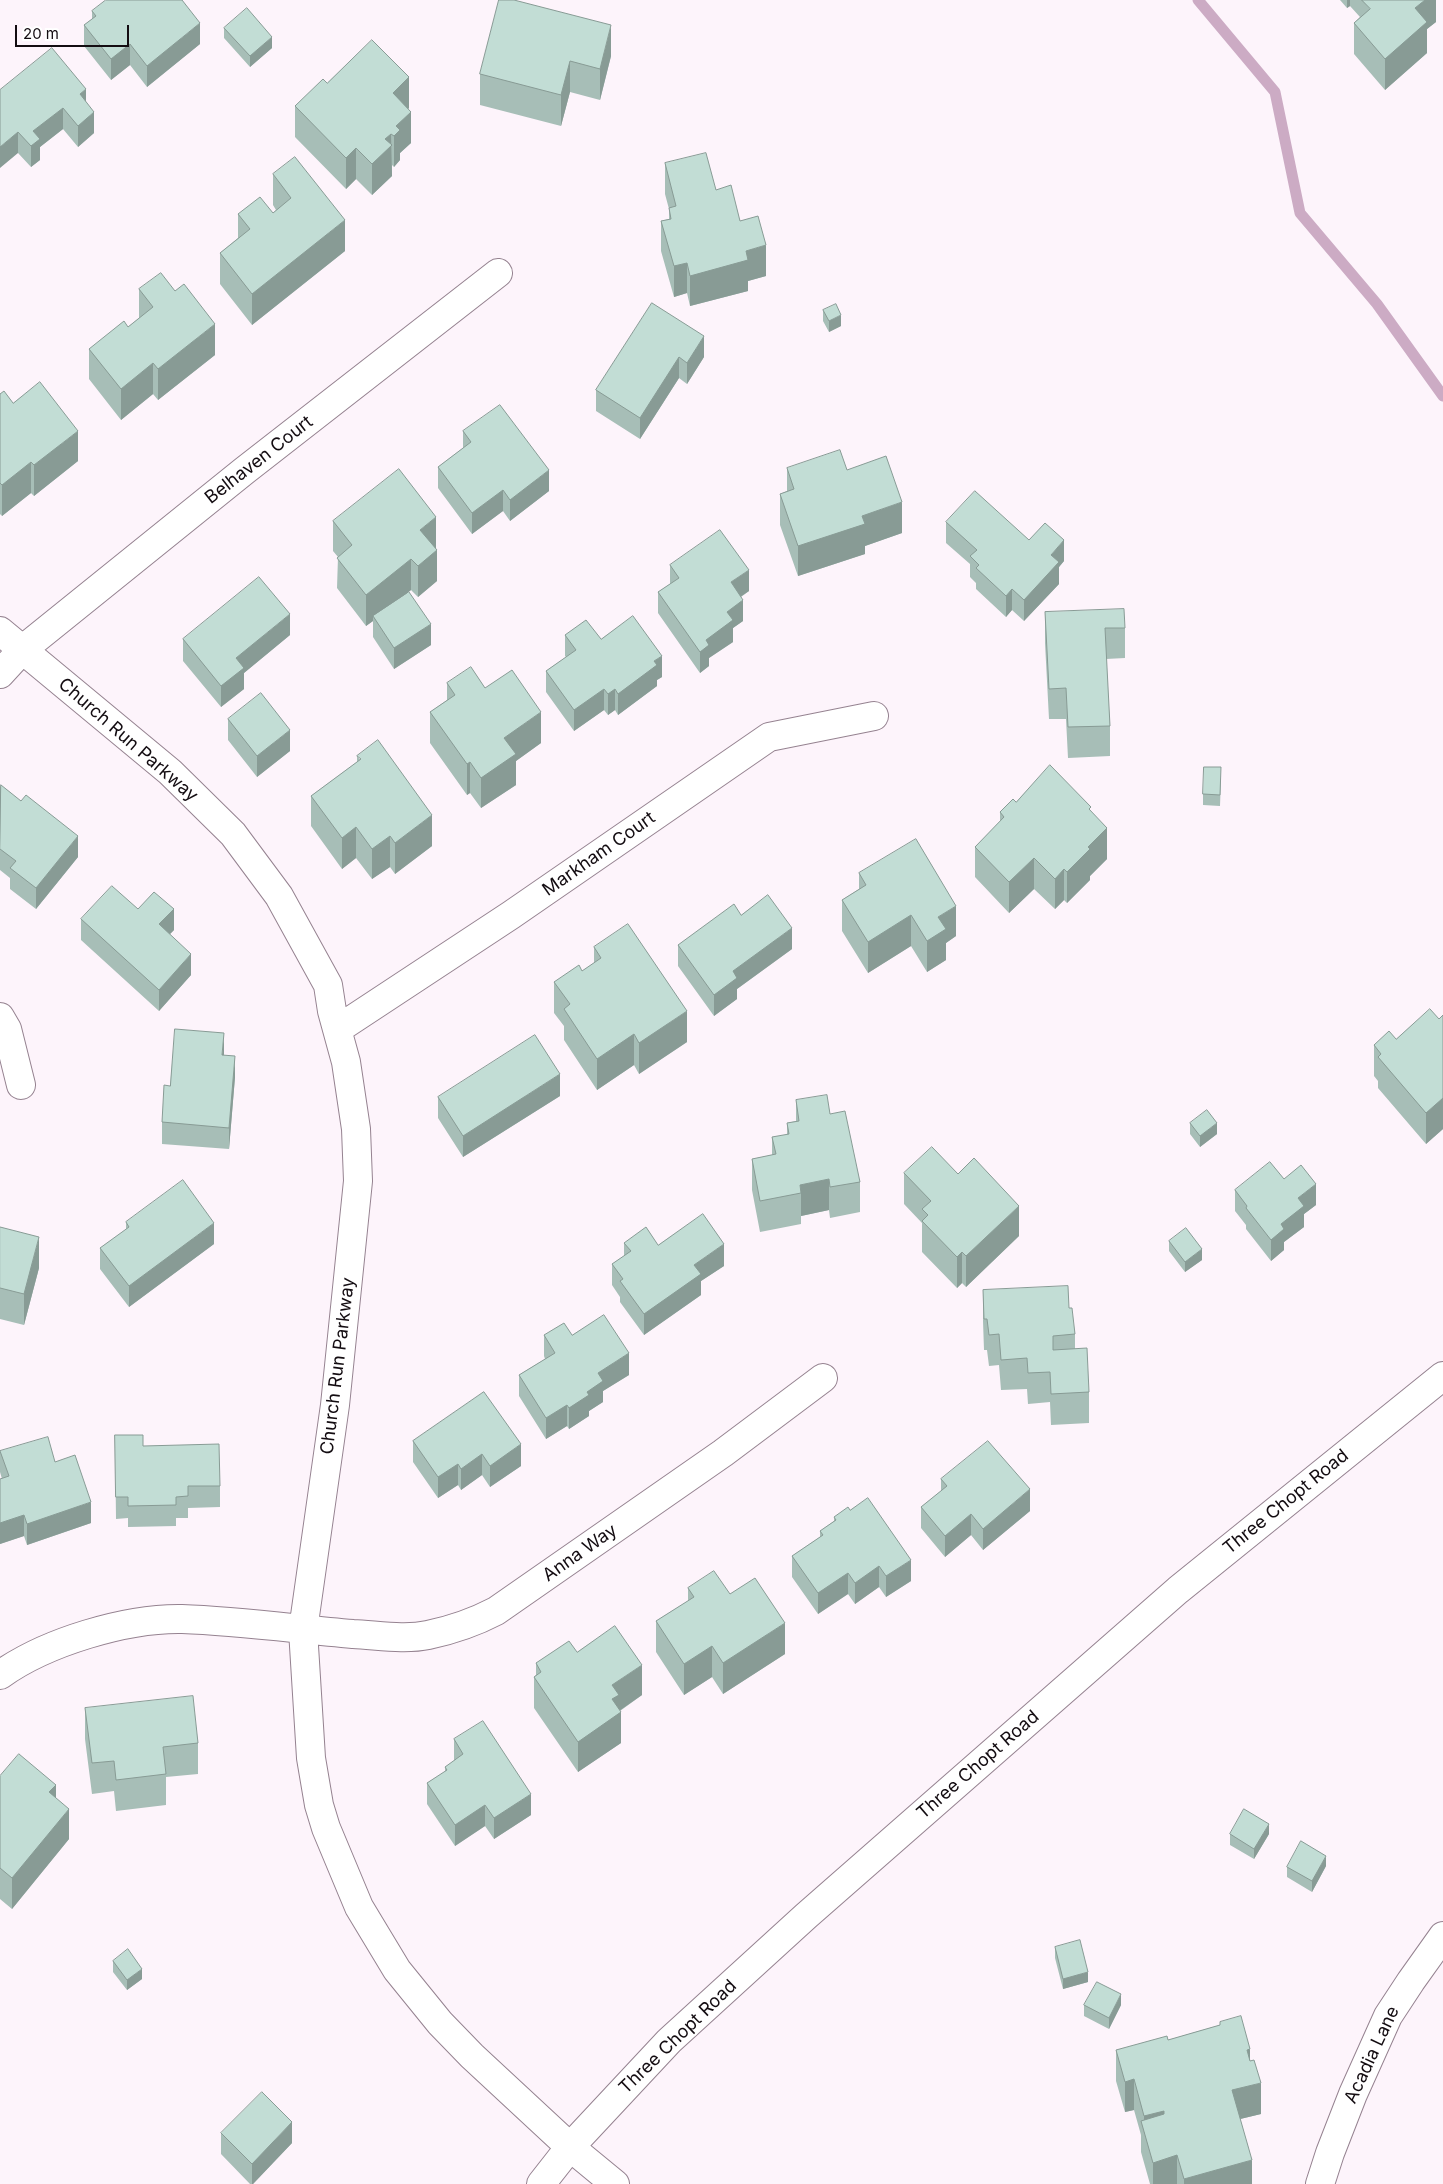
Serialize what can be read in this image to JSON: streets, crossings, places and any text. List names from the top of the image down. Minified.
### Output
{"streets":{"street":["Belhaven Court","Church Run Parkway","Markham Court","Three Chopt Road","Anna Way","Acadia Lane"]},"crossings":[["Belhaven Court","Church Run Parkway"],["Church Run Parkway","Markham Court"],["Church Run Parkway","Three Chopt Road"],["Church Run Parkway","Anna Way"]],"scale_bar":"20 m"}
